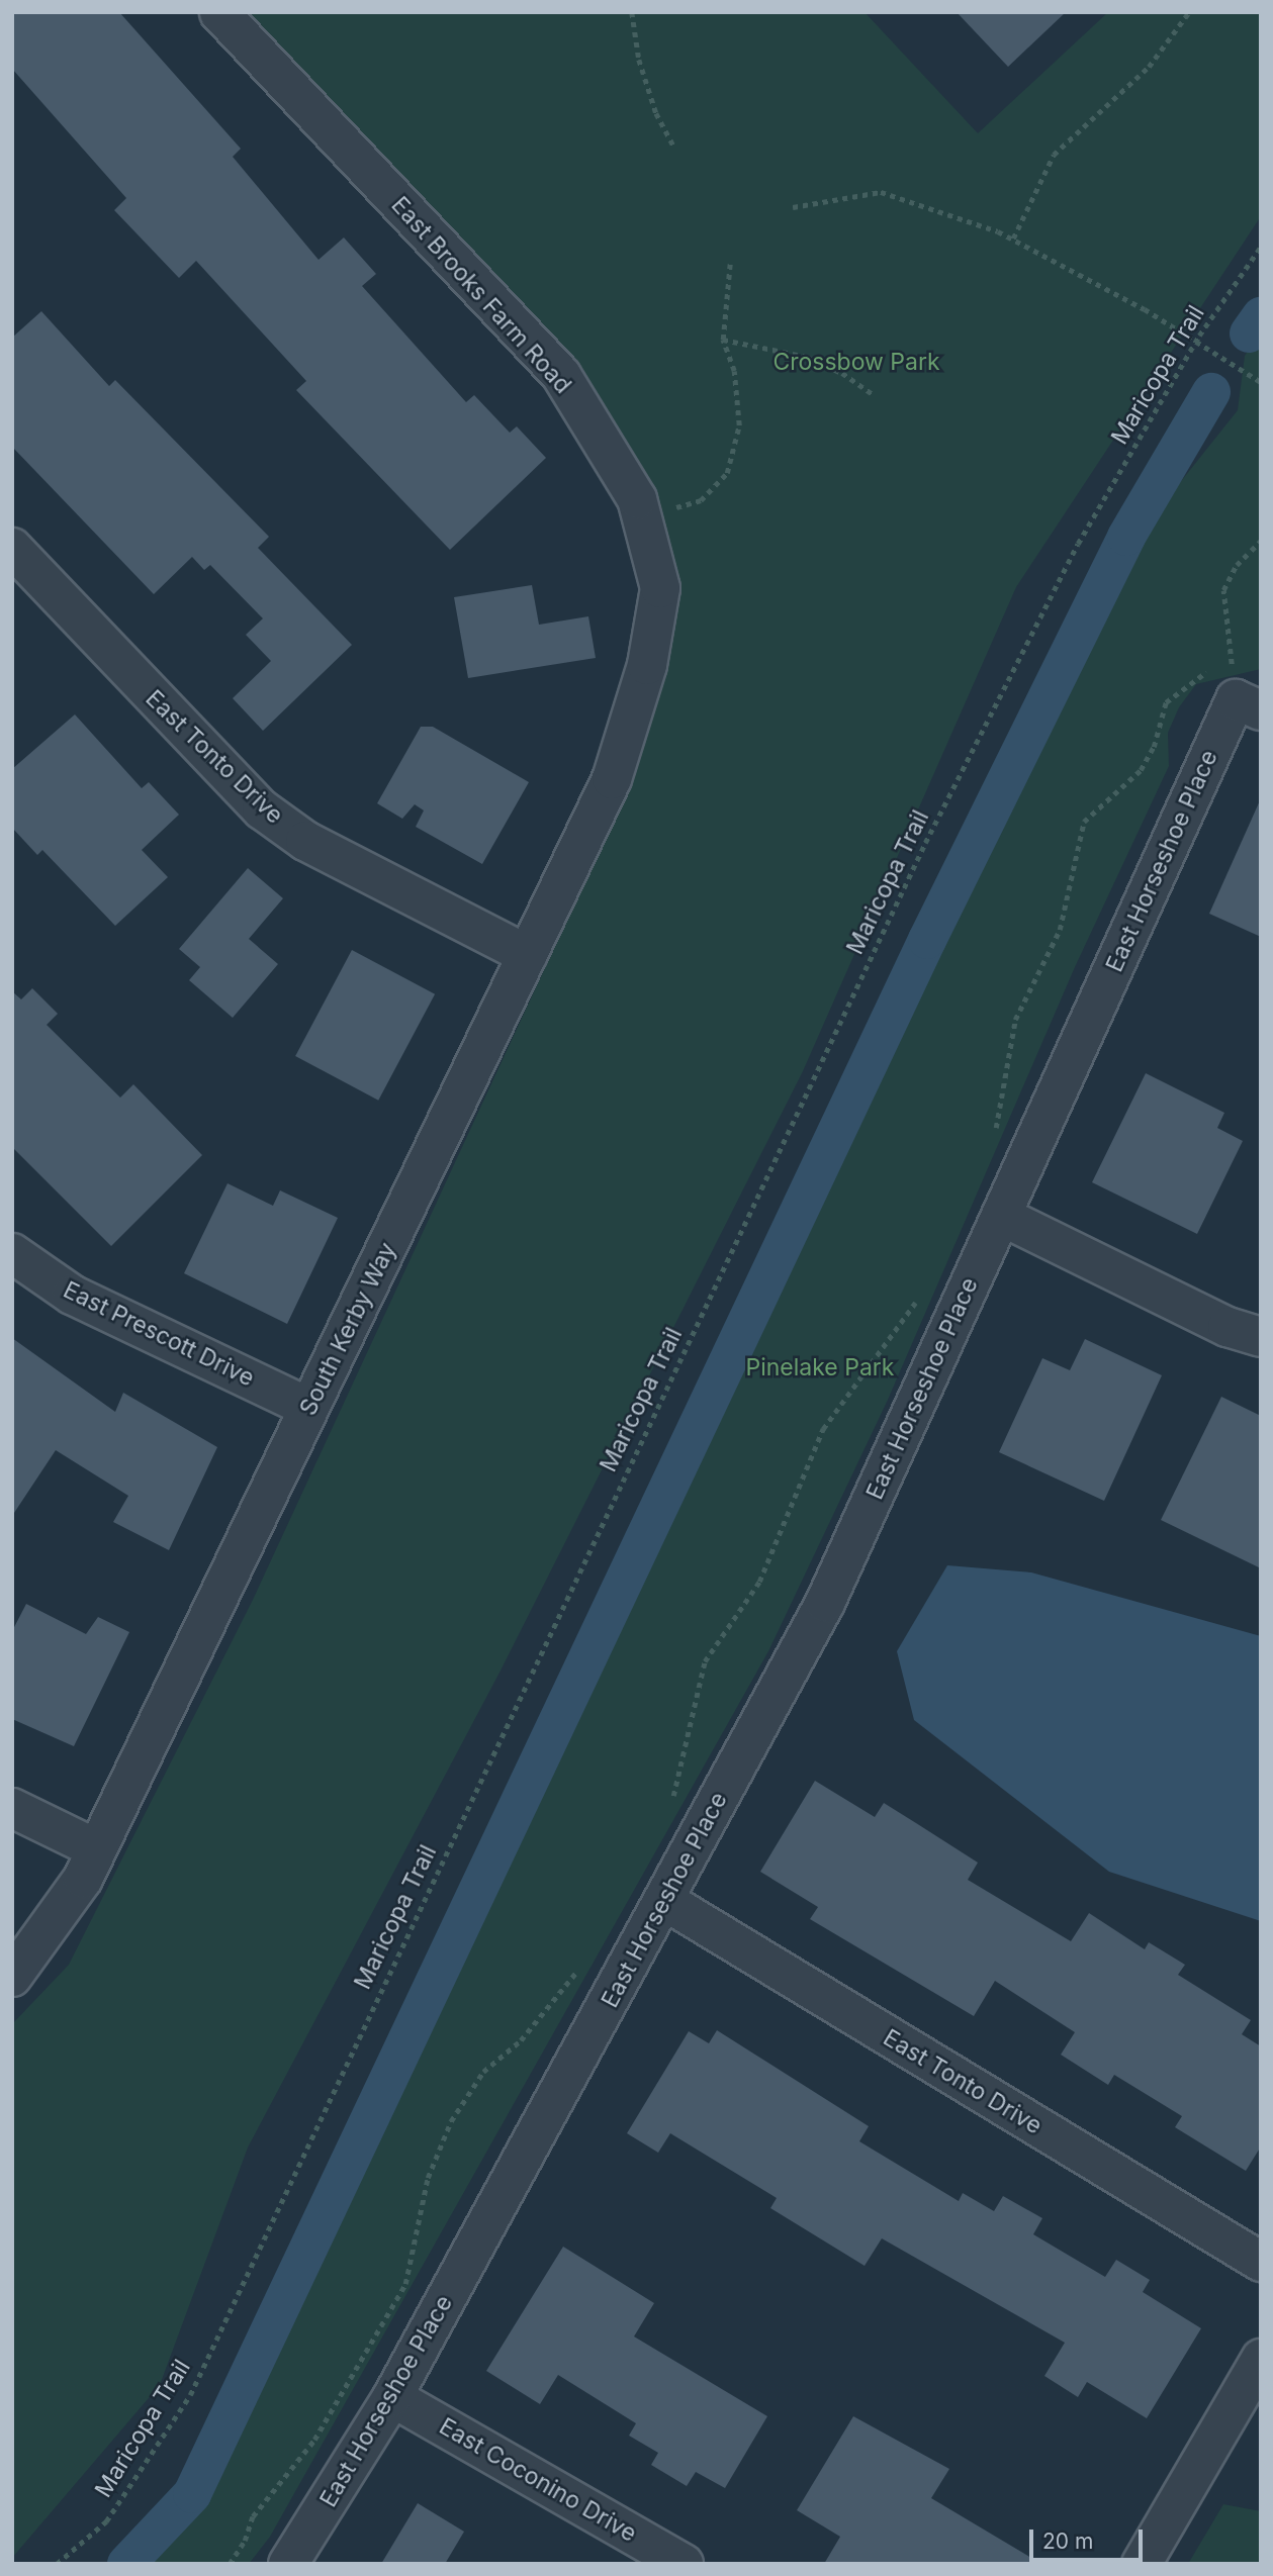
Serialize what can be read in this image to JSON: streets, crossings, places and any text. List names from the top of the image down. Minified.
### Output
{"streets":{"street":["East Brooks Farm Road","East Tonto Drive","East Horseshoe Place","South Kerby Way","East Prescott Drive","East Coconino Drive"],"path":["Maricopa Trail"]},"crossings":[["East Brooks Farm Road","South Kerby Way"],["East Tonto Drive","East Horseshoe Place"],["East Tonto Drive","South Kerby Way"],["East Horseshoe Place","East Coconino Drive"],["South Kerby Way","East Prescott Drive"]],"parks":["Crossbow Park","Pinelake Park"],"scale_bar":"20 m"}
